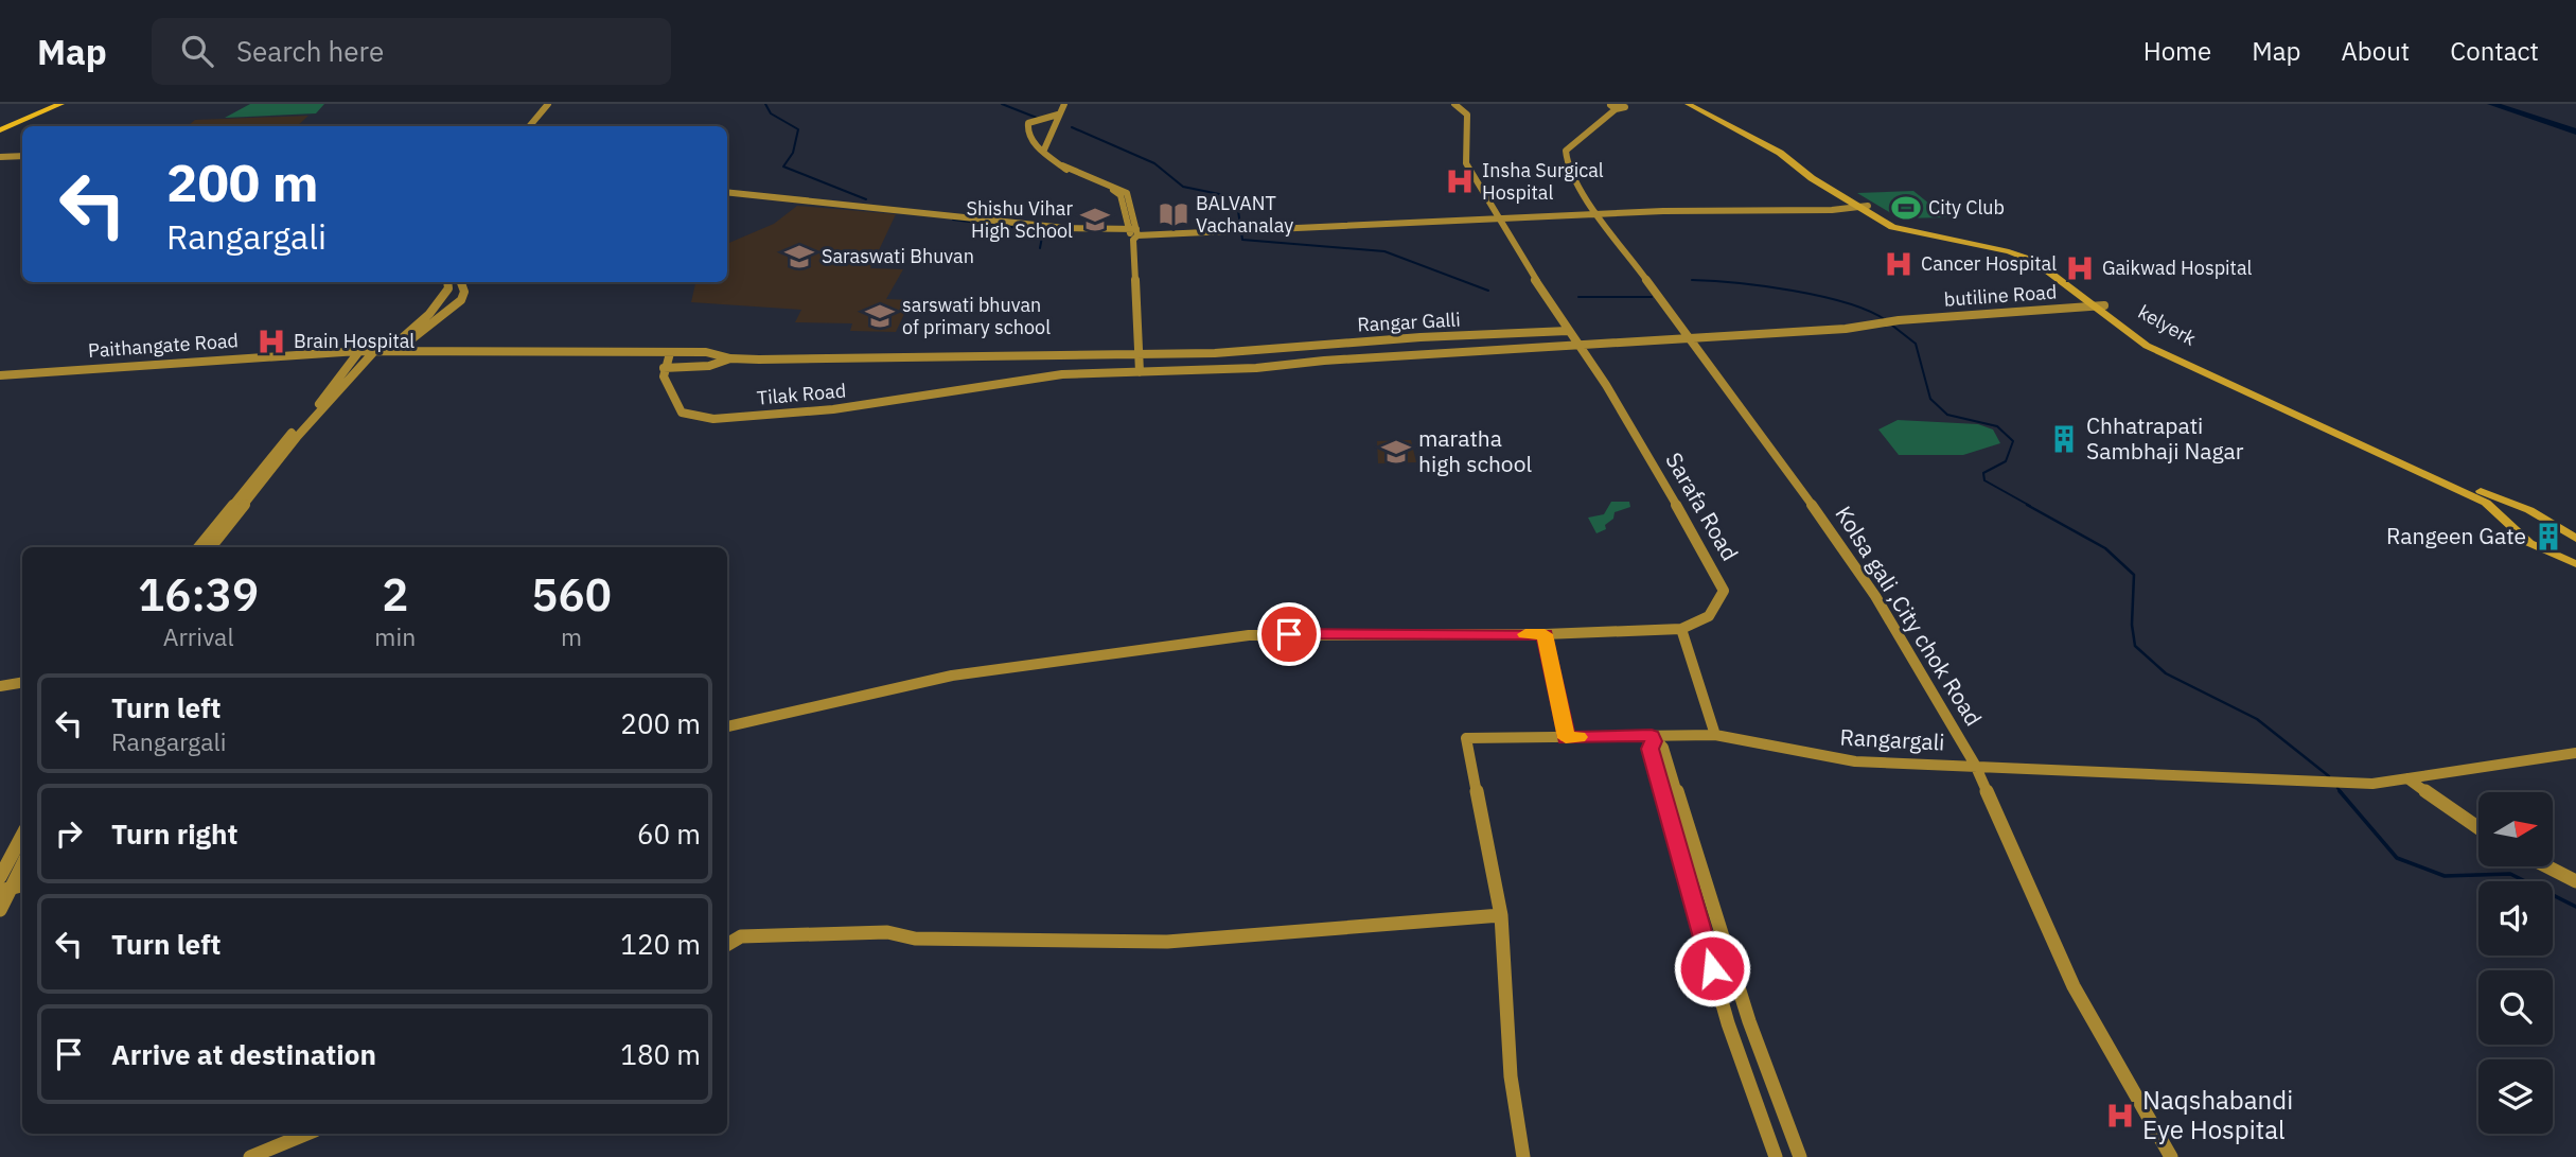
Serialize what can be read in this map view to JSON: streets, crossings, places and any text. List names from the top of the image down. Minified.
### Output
{"streets":{"main road":["kelyerk"],"street":["butiline Road","Rangar Galli","Paithangate Road","Tilak Road","Sarafa Road","Kolsa gali ,City chok Road","Rangargali"]},"crossings":[["butiline Road","kelyerk"],["butiline Road","Tilak Road"],["butiline Road","Sarafa Road"],["butiline Road","Kolsa gali ,City chok Road"],["Kolsa gali ,City chok Road","Rangargali"]],"places":{"hospital":["Insha Surgical Hospital","Cancer Hospital","Gaikwad Hospital","Brain Hospital","Naqshabandi Eye Hospital"],"sports":["City Club"],"library":["BALVANT Vachanalay"],"school or university":["Shishu Vihar High School","Saraswati Bhuvan","sarswati bhuvan of primary school","maratha high school"],"building":["Chhatrapati Sambhaji Nagar","Rangeen Gate"]},"north":"right","page":{"header":"Map","search":"Search here","nav":["Home","Map","About","Contact"],"turn":["200 m","Rangargali"],"eta":["16:39","Arrival","2","min","560","m"],"list":[{"name":"Turn left","note":"Rangargali","value":"200 m"},{"name":"Turn right","value":"60 m"},{"name":"Turn left","value":"120 m"},{"name":"Arrive at destination","value":"180 m"}]}}
